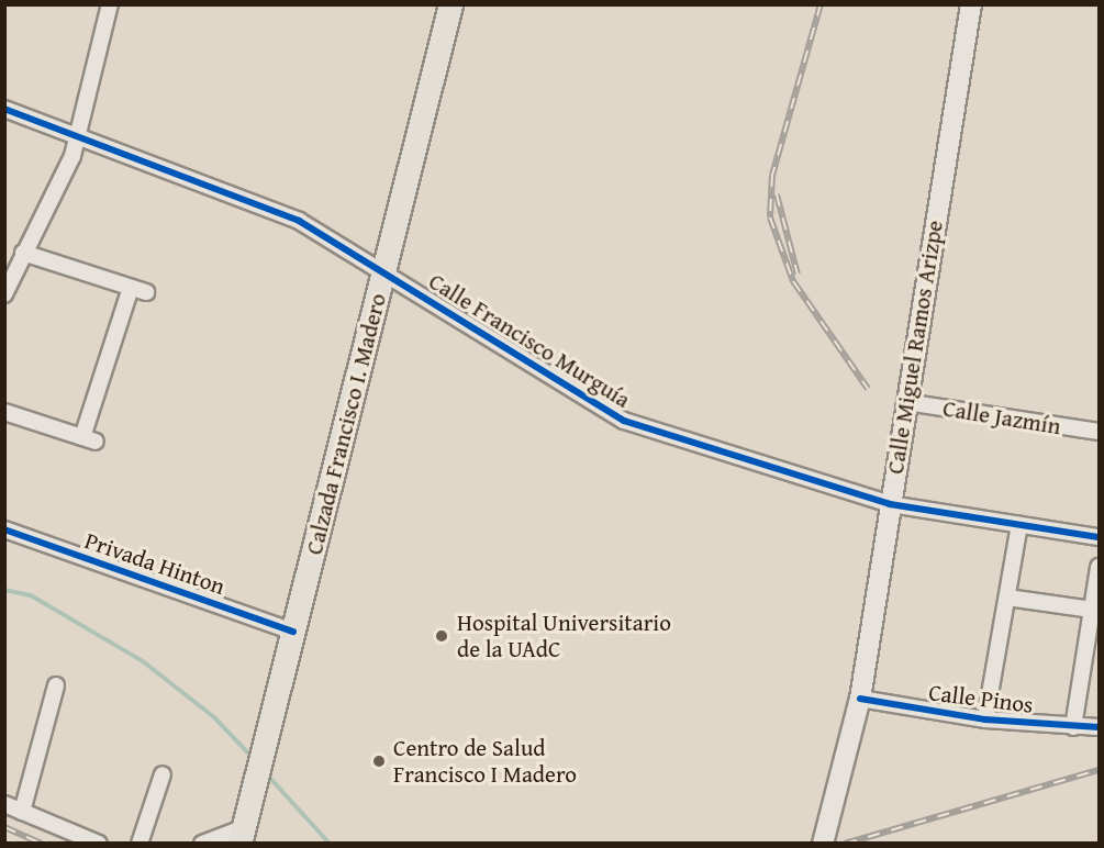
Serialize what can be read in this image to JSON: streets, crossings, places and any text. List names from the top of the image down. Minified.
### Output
{"streets":{"main road":["Calle Miguel Ramos Arizpe","Calzada Francisco I. Madero"],"street":["Calle Francisco Murguía","Calle Jazmín","Privada Hinton","Calle Pinos"]},"crossings":[["Calle Francisco Murguía","Calle Miguel Ramos Arizpe"],["Calle Francisco Murguía","Calzada Francisco I. Madero"],["Calle Miguel Ramos Arizpe","Calle Jazmín"],["Calle Miguel Ramos Arizpe","Calle Pinos"],["Calzada Francisco I. Madero","Privada Hinton"]],"places":["Hospital Universitario de la UAdC","Centro de Salud Francisco I Madero"]}
